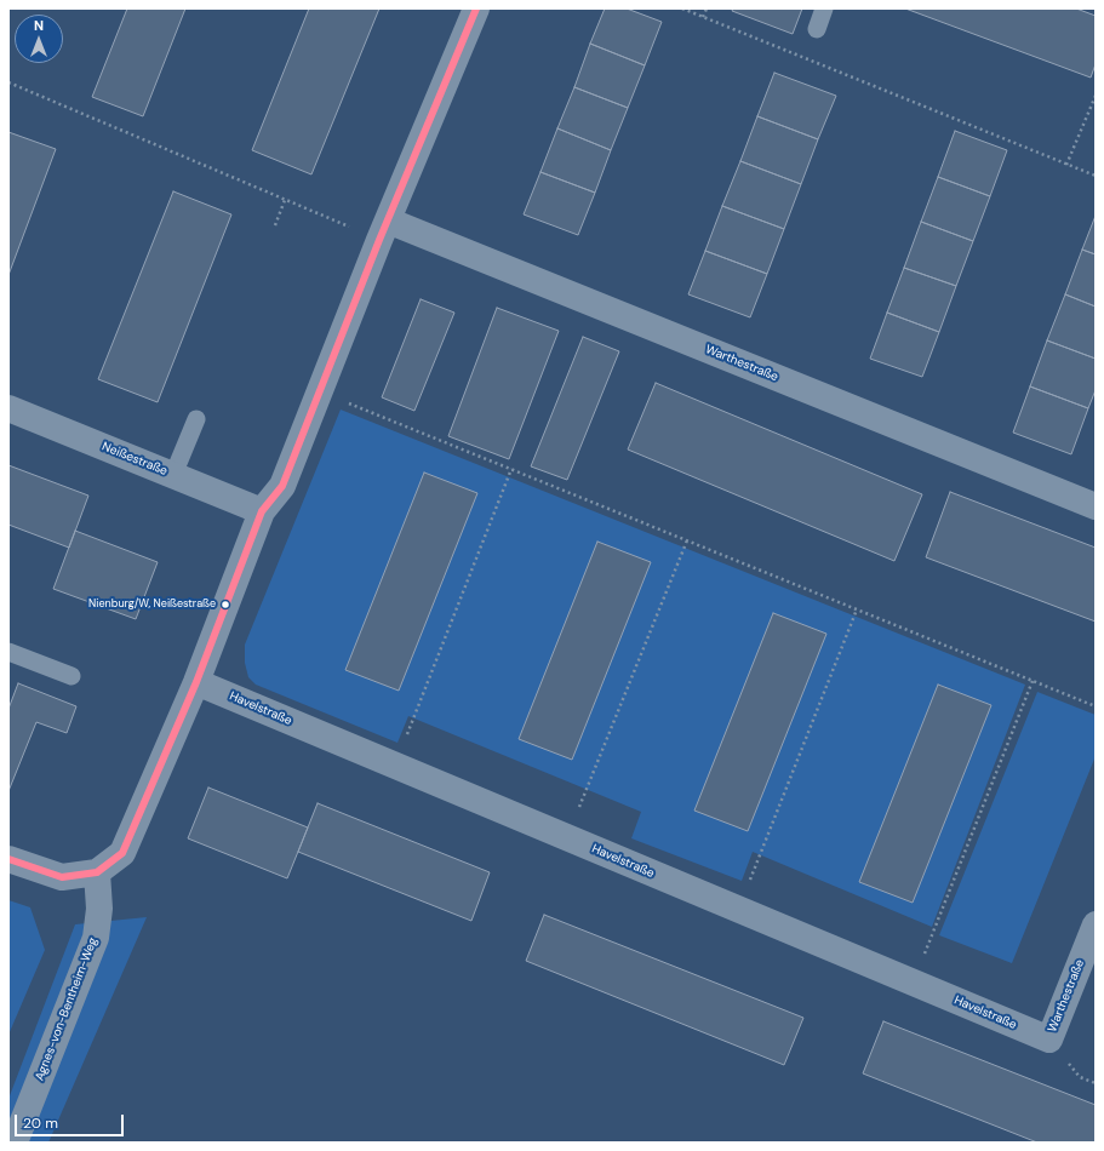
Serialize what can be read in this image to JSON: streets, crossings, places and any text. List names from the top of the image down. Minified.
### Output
{"streets":{"street":["Warthestraße","Neißestraße","Havelstraße","Agnes-von-Bentheim-Weg"]},"crossings":[["Warthestraße","Havelstraße"]],"places":["Nienburg/W, Neißestraße"],"scale_bar":"20 m","north":"top"}
